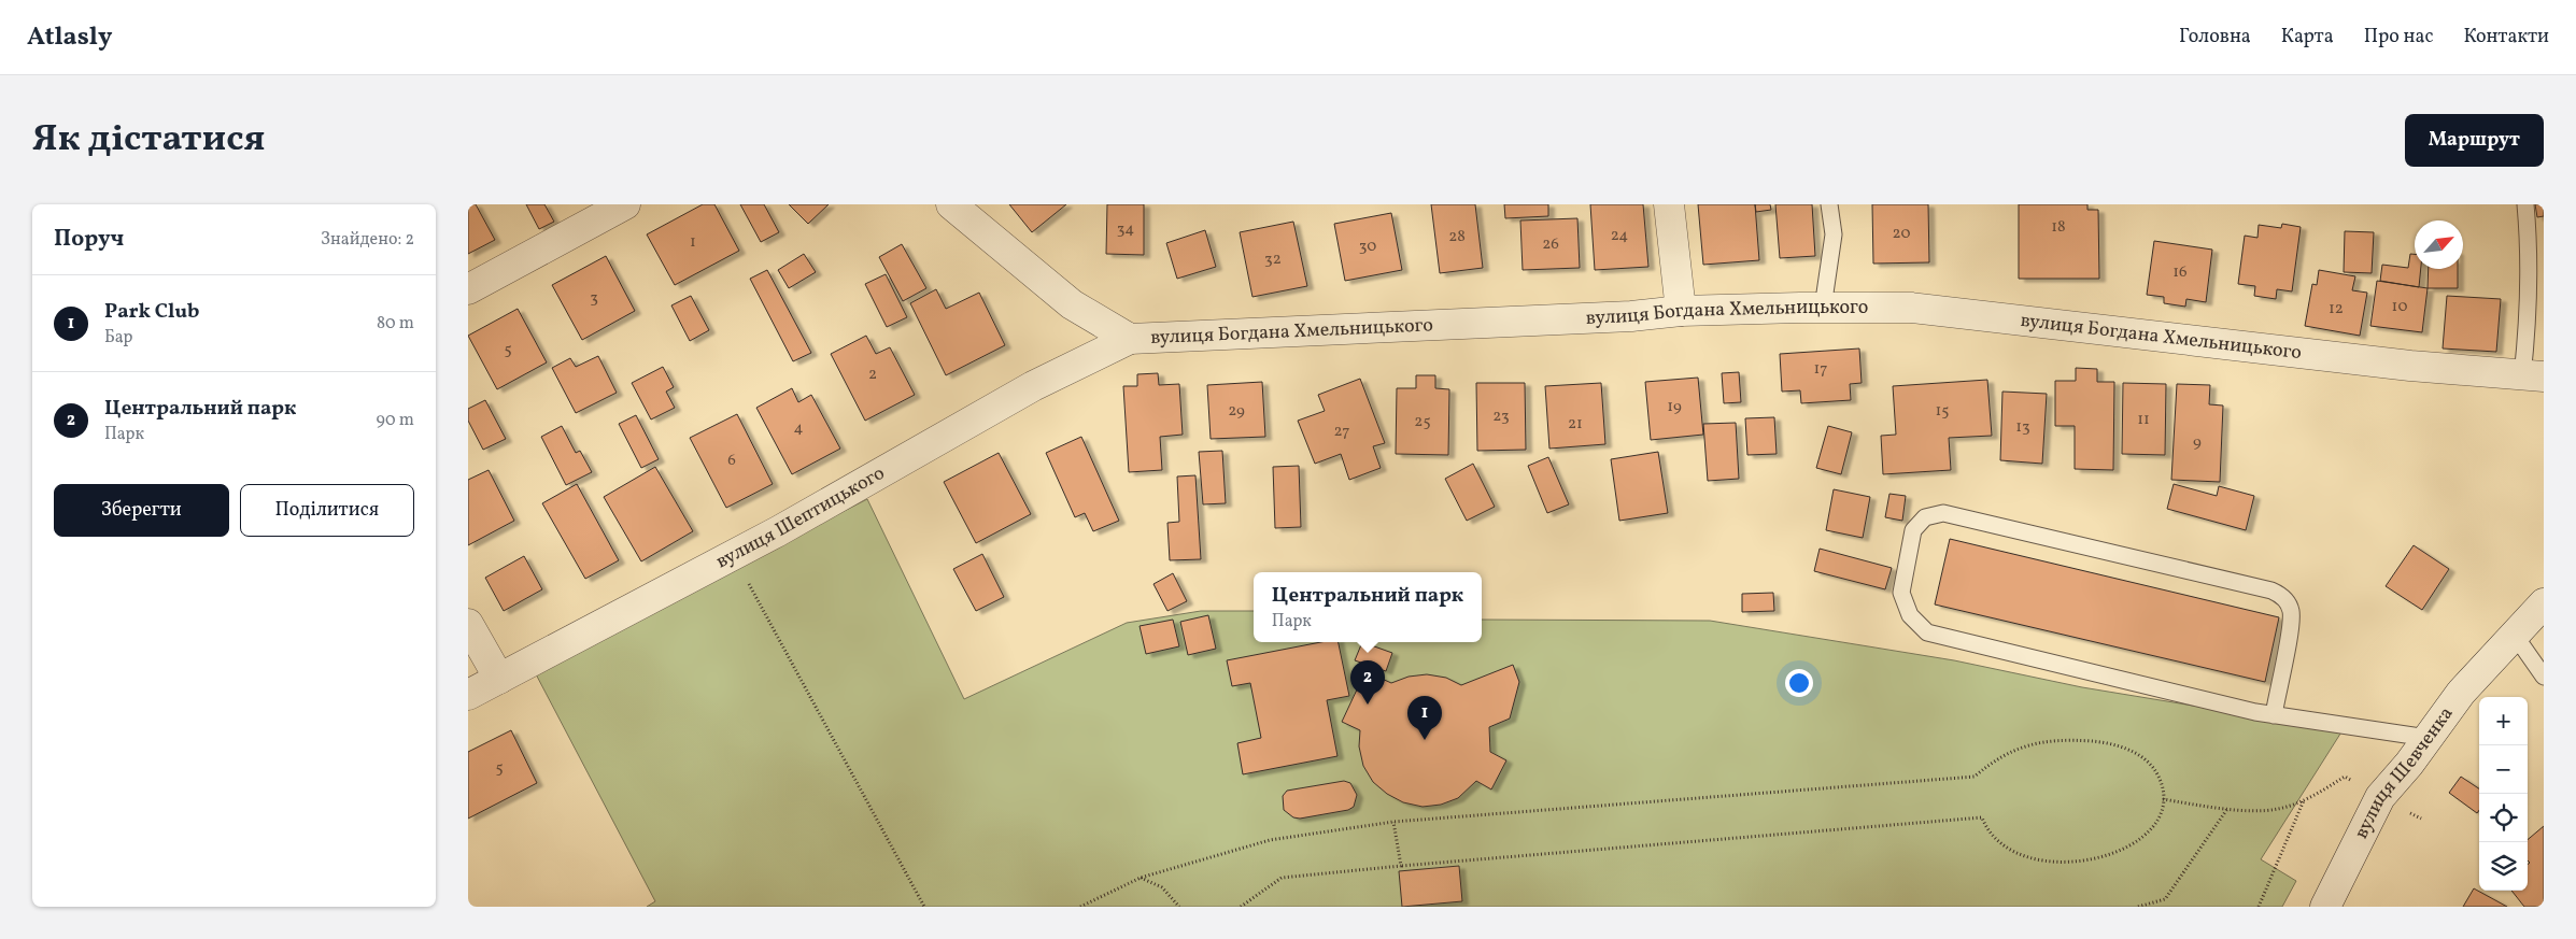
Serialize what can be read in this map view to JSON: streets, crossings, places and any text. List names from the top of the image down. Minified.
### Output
{"streets":{"street":["вулиця Богдана Хмельницького","вулиця Шептицького","вулиця Шевченка"]},"crossings":[["вулиця Богдана Хмельницького","вулиця Шептицького"]],"house_numbers":["18","34","20","24","28","1","26","30","32","16","3","10","12","5","17","2","19","29","15","23","11","25","21","13","4","27","9","6","5"],"north":"top right","page":{"header":"Atlasly","nav":["Головна","Карта","Про нас","Контакти"],"title":"Як дістатися","buttons":["Маршрут",["Зберегти","Поділитися"]],"heading":["Поруч","Знайдено: 2"],"list":[{"mark":"1","name":"Park Club","note":"Бар","value":"80 m"},{"mark":"2","name":"Центральний парк","note":"Парк","value":"90 m"}],"popup":["Центральний парк","Парк"],"pins":["2","1"],"map_buttons":["+","−"]}}
